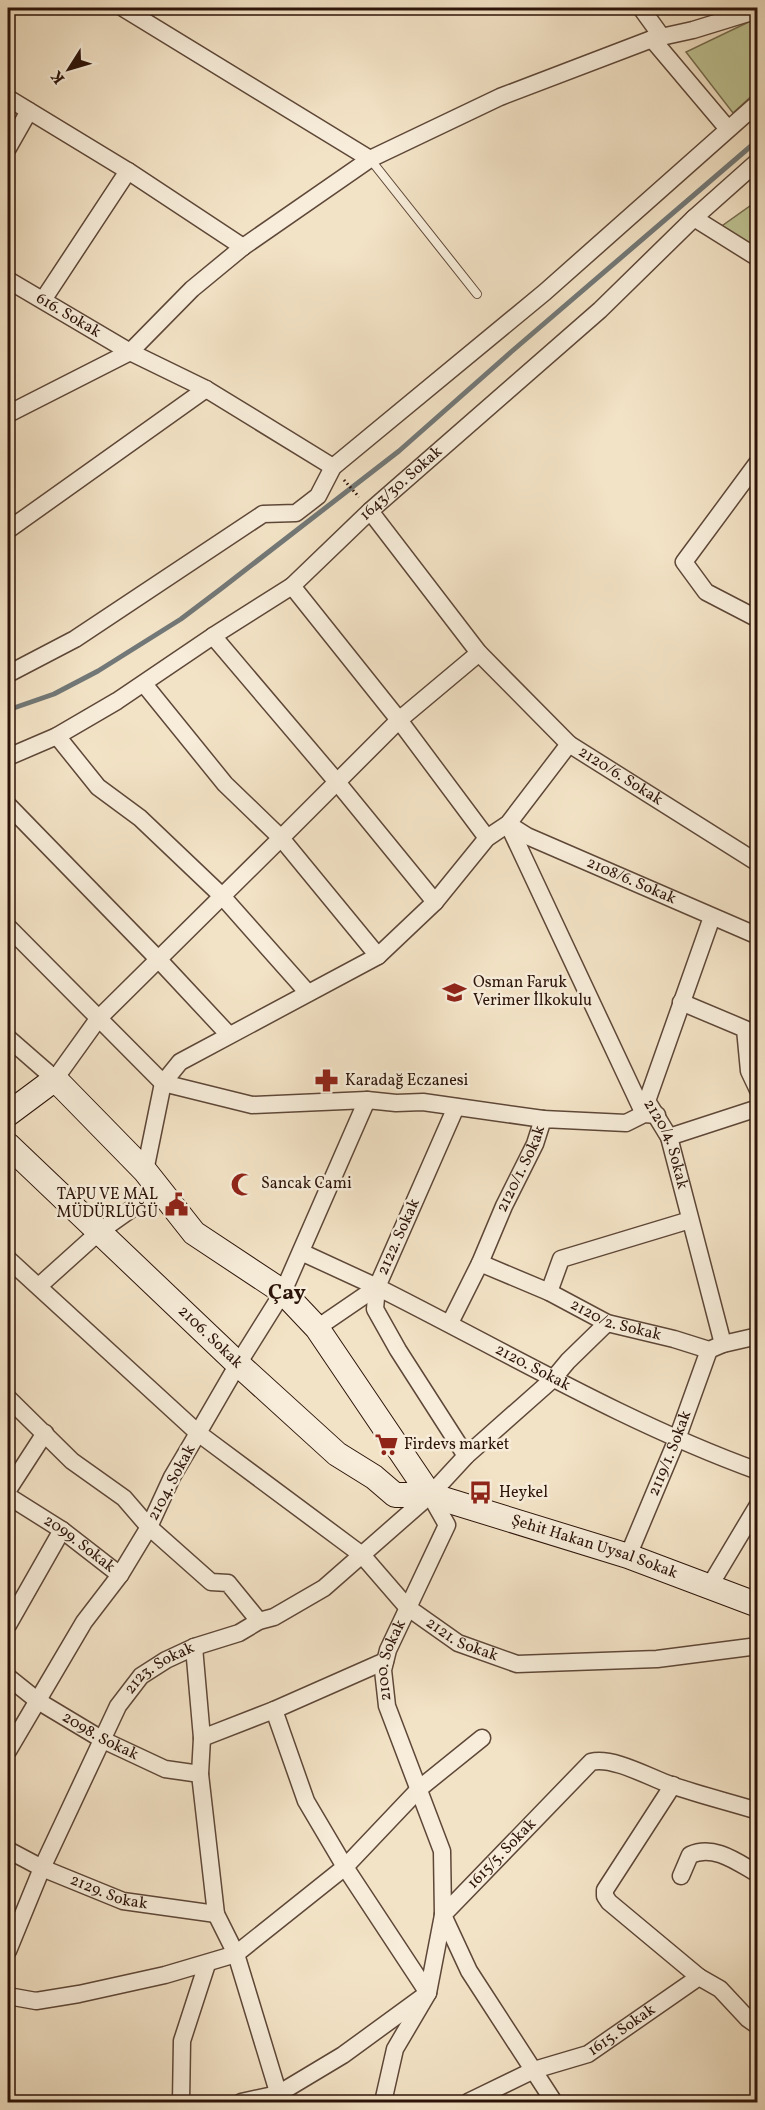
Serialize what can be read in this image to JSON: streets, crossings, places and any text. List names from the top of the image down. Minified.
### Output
{"streets":{"main road":["2106. Sokak","Şehit Hakan Uysal Sokak"],"street":["616. Sokak","1643/30. Sokak","2120/6. Sokak","2108/6. Sokak","2120/4. Sokak","2120/1. Sokak","2122. Sokak","2120/2. Sokak","2120. Sokak","2119/1. Sokak","2104. Sokak","2099. Sokak","2121. Sokak","2100. Sokak","2123. Sokak","2098. Sokak","1615/5. Sokak","2129. Sokak","1615. Sokak"]},"crossings":[["2120/6. Sokak","2108/6. Sokak"],["2108/6. Sokak","2120/4. Sokak"],["2120/4. Sokak","2120/1. Sokak"],["2120/4. Sokak","2120/2. Sokak"],["2120/4. Sokak","2119/1. Sokak"],["2120/1. Sokak","2120/2. Sokak"],["2120/1. Sokak","2120. Sokak"],["2122. Sokak","2120. Sokak"],["2120/2. Sokak","2119/1. Sokak"],["2106. Sokak","Şehit Hakan Uysal Sokak"],["2106. Sokak","2100. Sokak"],["2106. Sokak","2123. Sokak"],["2120. Sokak","2119/1. Sokak"],["2119/1. Sokak","Şehit Hakan Uysal Sokak"],["2104. Sokak","2099. Sokak"],["2104. Sokak","2121. Sokak"],["2104. Sokak","2098. Sokak"],["Şehit Hakan Uysal Sokak","2100. Sokak"],["Şehit Hakan Uysal Sokak","2123. Sokak"],["2121. Sokak","2100. Sokak"],["2121. Sokak","2123. Sokak"],["2100. Sokak","2123. Sokak"],["2100. Sokak","1615/5. Sokak"],["2123. Sokak","2098. Sokak"],["2123. Sokak","2129. Sokak"]],"districts":["Çay"],"places":{"school or university":["Osman Faruk Verimer İlkokulu"],"pharmacy":["Karadağ Eczanesi"],"mosque":["Sancak Cami"],"public building":["TAPU VE MAL MÜDÜRLÜĞÜ"],"supermarket":["Firdevs market"],"bus stop":["Heykel"]},"north":"bottom left"}
